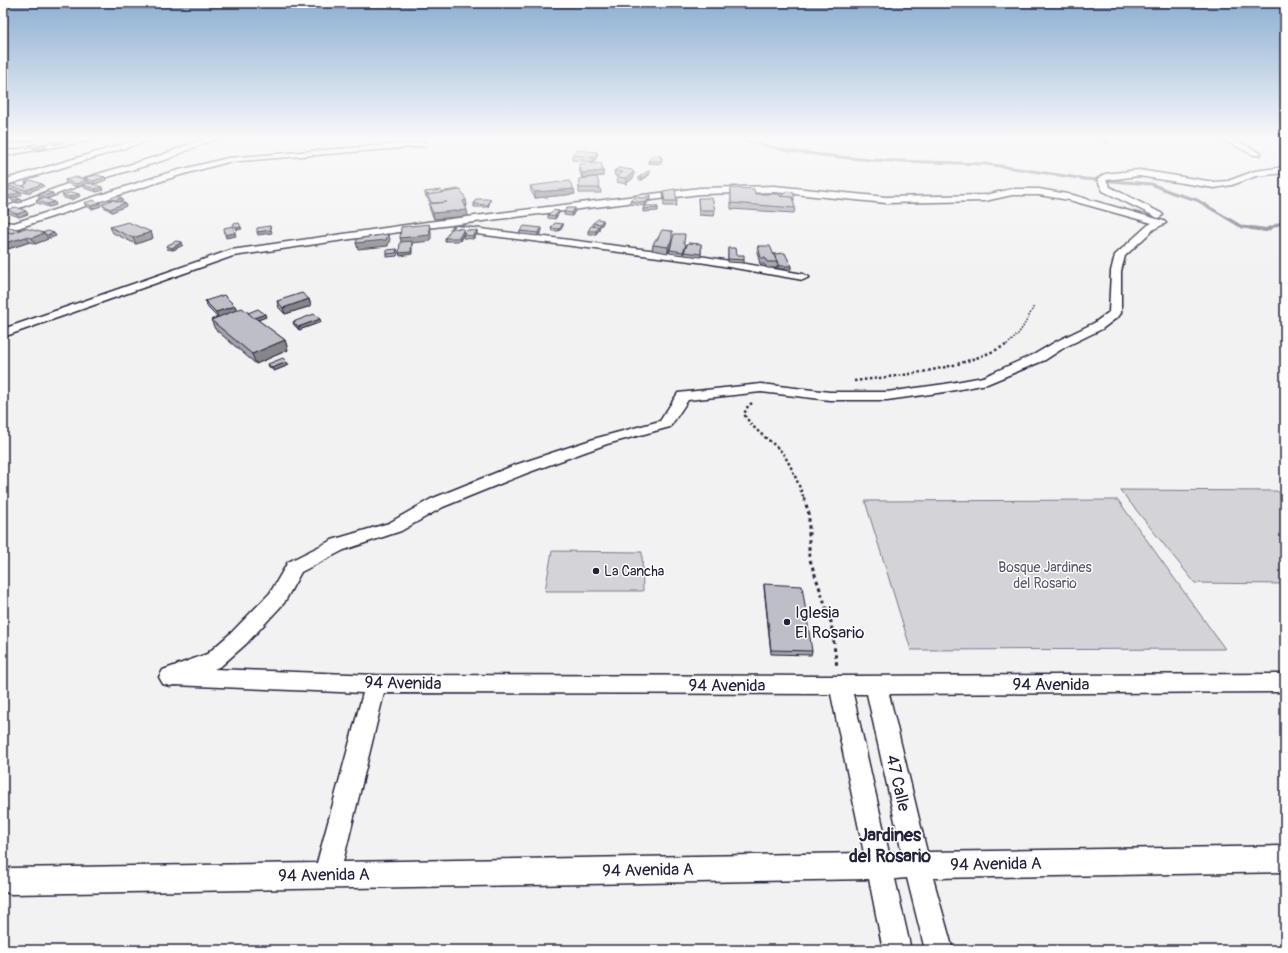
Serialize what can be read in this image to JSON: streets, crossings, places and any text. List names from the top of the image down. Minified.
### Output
{"streets":{"street":["94 Avenida","47 Calle","94 Avenida A"]},"crossings":[["94 Avenida","47 Calle"],["47 Calle","94 Avenida A"]],"districts":["Jardines del Rosario"],"parks":["Bosque Jardines del Rosario"],"places":["La Cancha","Iglesia El Rosario"]}
